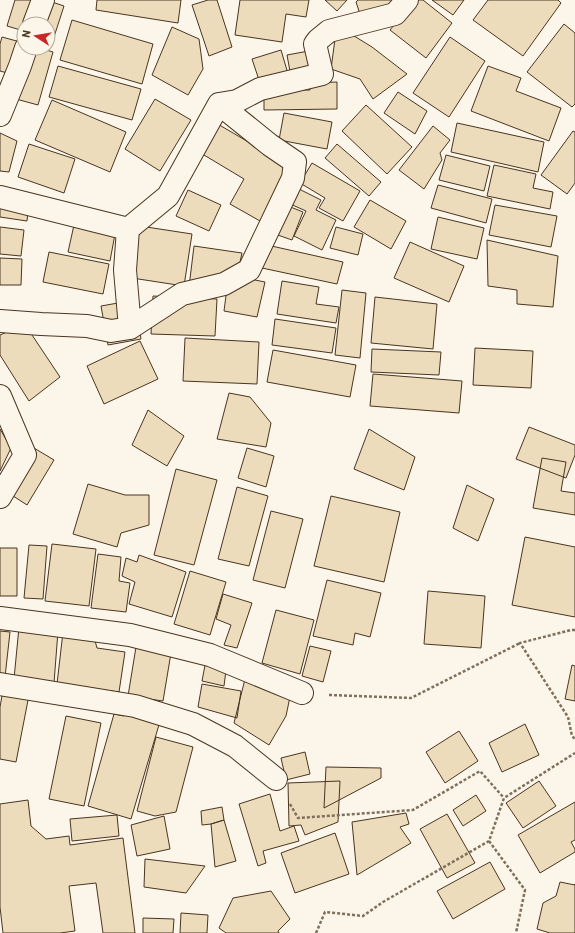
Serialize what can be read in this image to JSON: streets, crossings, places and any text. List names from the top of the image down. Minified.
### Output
{"north":"left"}
